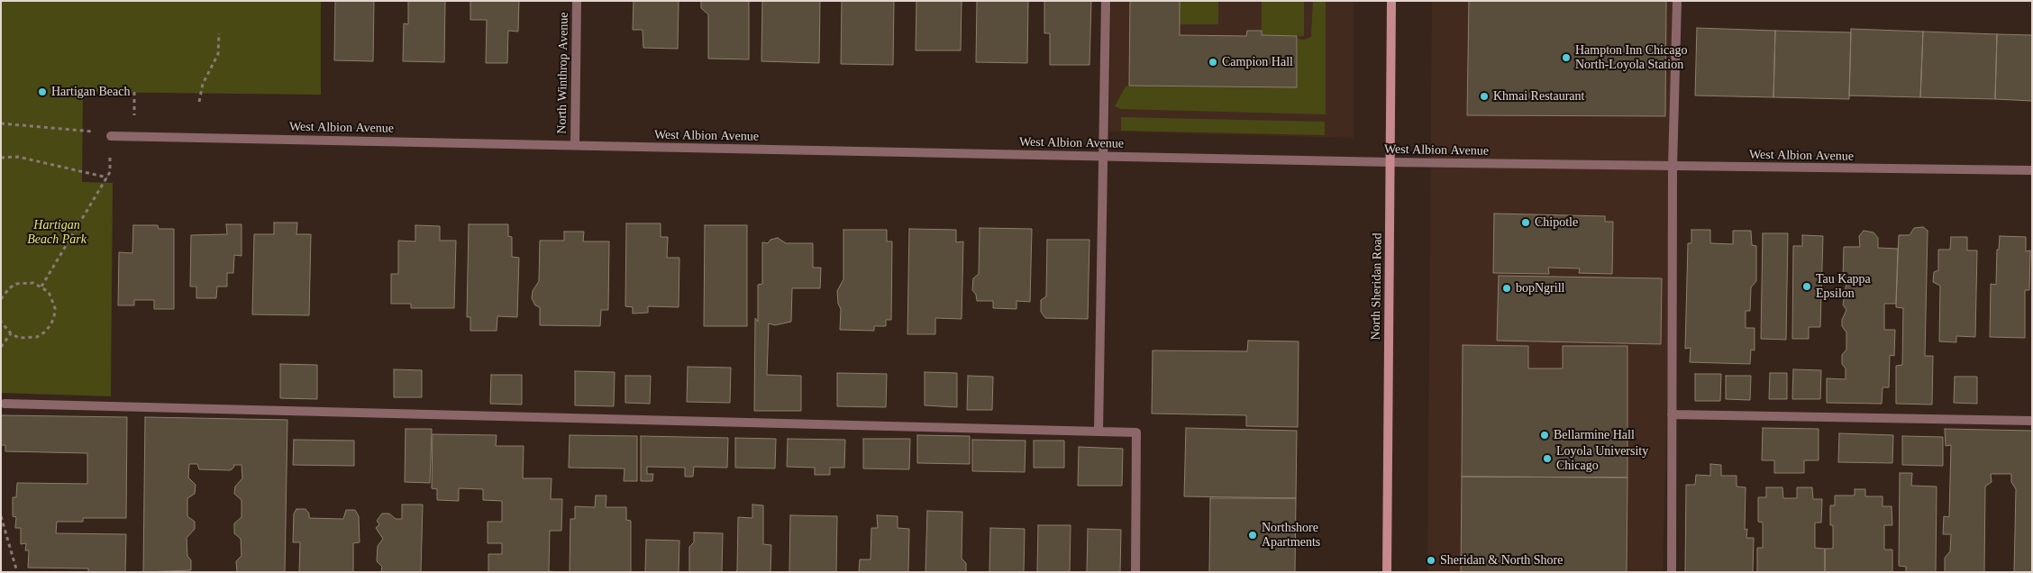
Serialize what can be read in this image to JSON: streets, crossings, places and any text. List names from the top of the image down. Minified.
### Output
{"streets":{"main road":["North Sheridan Road"],"street":["North Winthrop Avenue","West Albion Avenue"]},"crossings":[["North Winthrop Avenue","West Albion Avenue"],["West Albion Avenue","North Sheridan Road"]],"parks":["Hartigan Beach Park"],"places":["Hampton Inn Chicago North-Loyola Station","Campion Hall","Hartigan Beach","Khmai Restaurant","Chipotle","Tau Kappa Epsilon","bopNgrill","Bellarmine Hall","Loyola University Chicago","Northshore Apartments","Sheridan & North Shore"]}
